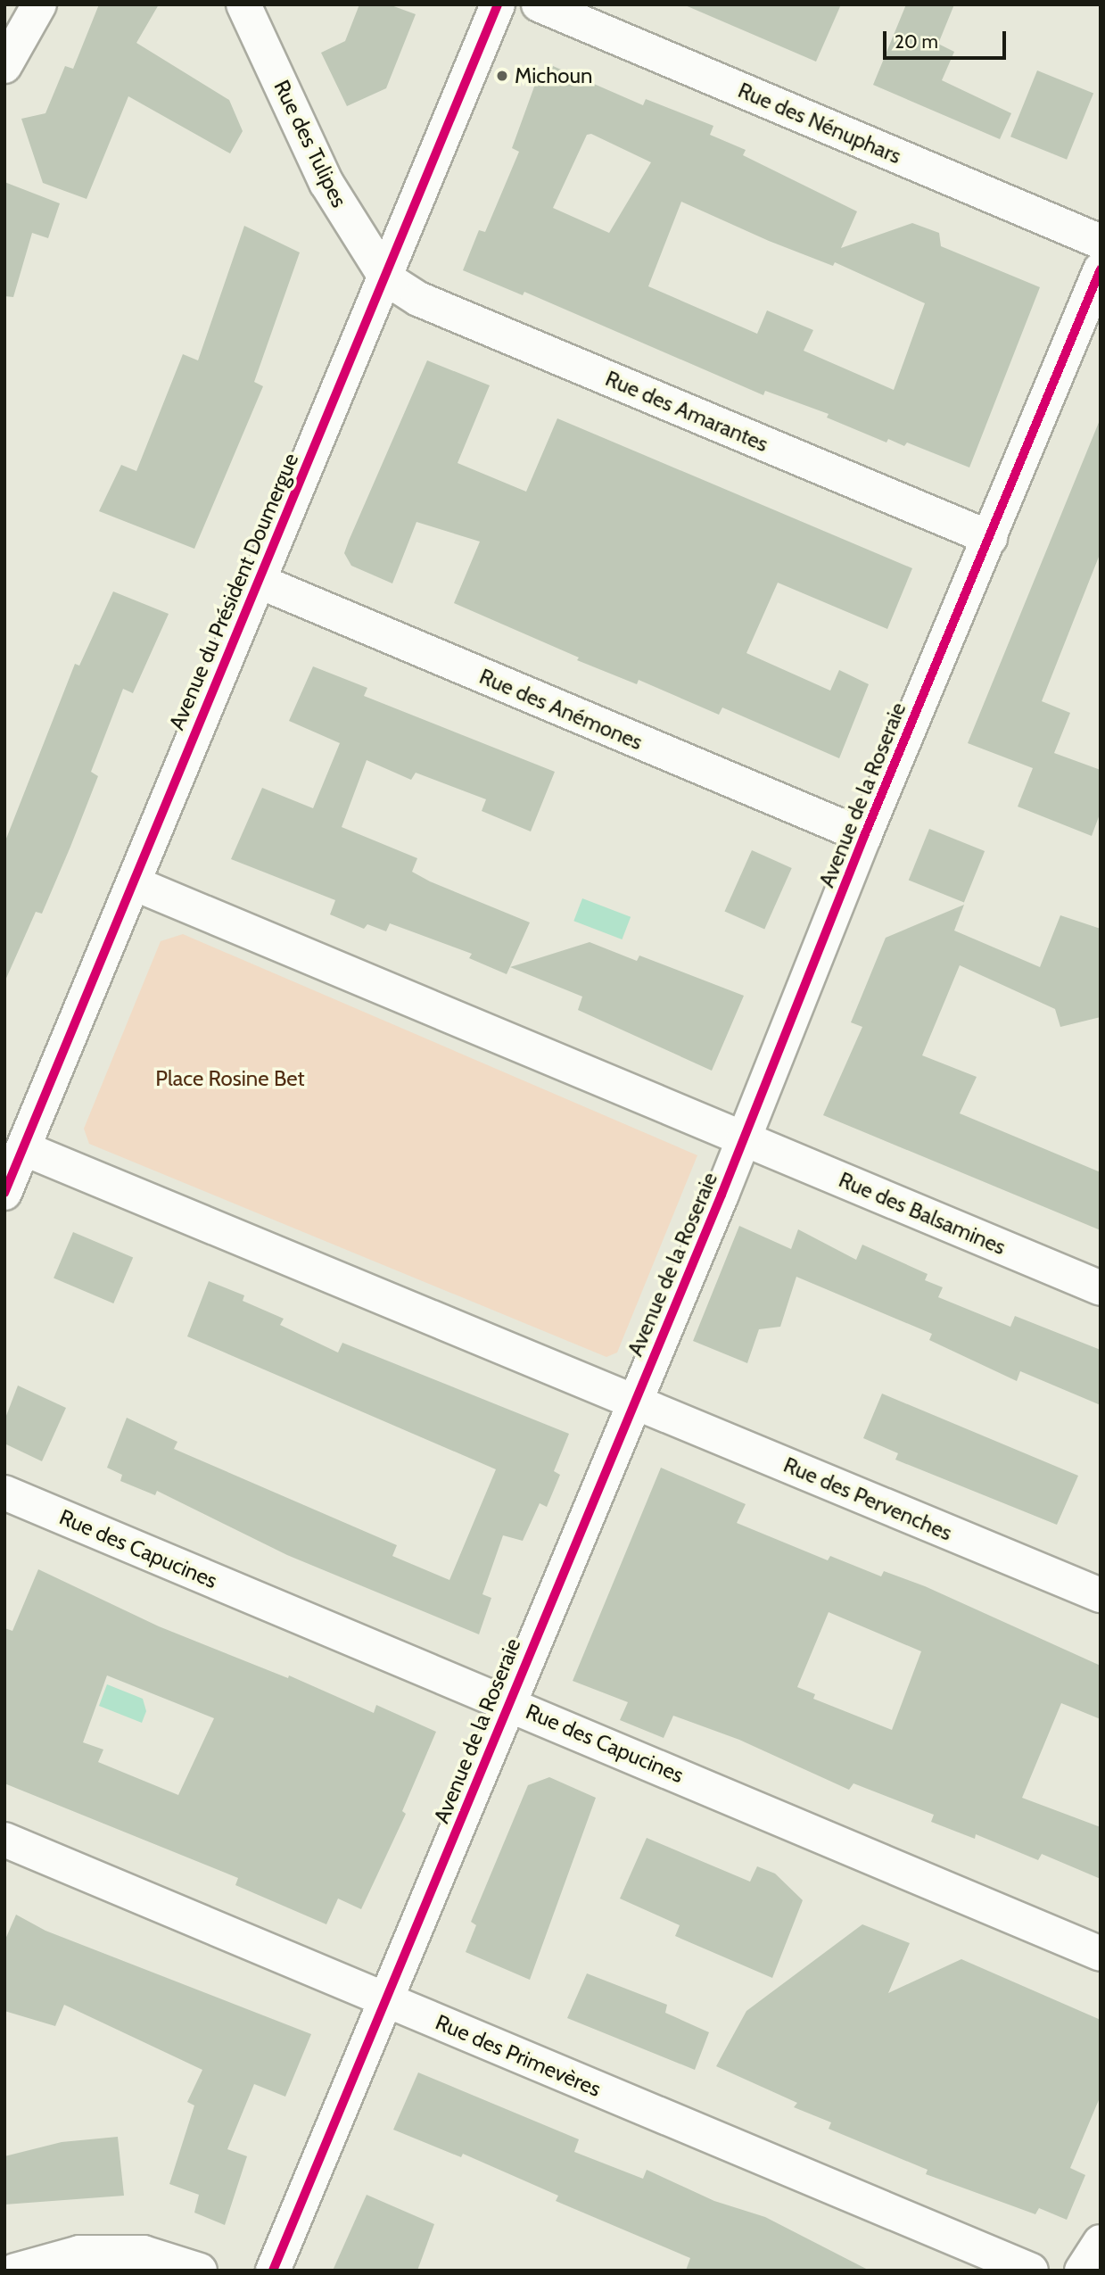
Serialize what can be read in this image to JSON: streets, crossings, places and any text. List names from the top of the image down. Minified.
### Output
{"streets":{"street":["Rue des Nénuphars","Rue des Tulipes","Rue des Amarantes","Avenue du Président Doumergue","Rue des Anémones","Avenue de la Roseraie","Rue des Balsamines","Rue des Pervenches","Rue des Capucines","Rue des Primevères"]},"crossings":[["Rue des Tulipes","Rue des Amarantes"],["Rue des Tulipes","Avenue du Président Doumergue"],["Rue des Amarantes","Avenue du Président Doumergue"],["Rue des Amarantes","Avenue de la Roseraie"],["Avenue du Président Doumergue","Rue des Anémones"],["Rue des Anémones","Avenue de la Roseraie"],["Avenue de la Roseraie","Rue des Balsamines"],["Avenue de la Roseraie","Rue des Pervenches"],["Avenue de la Roseraie","Rue des Capucines"],["Avenue de la Roseraie","Rue des Primevères"]],"parks":["Place Rosine Bet"],"places":["Michoun"],"scale_bar":"20 m"}
